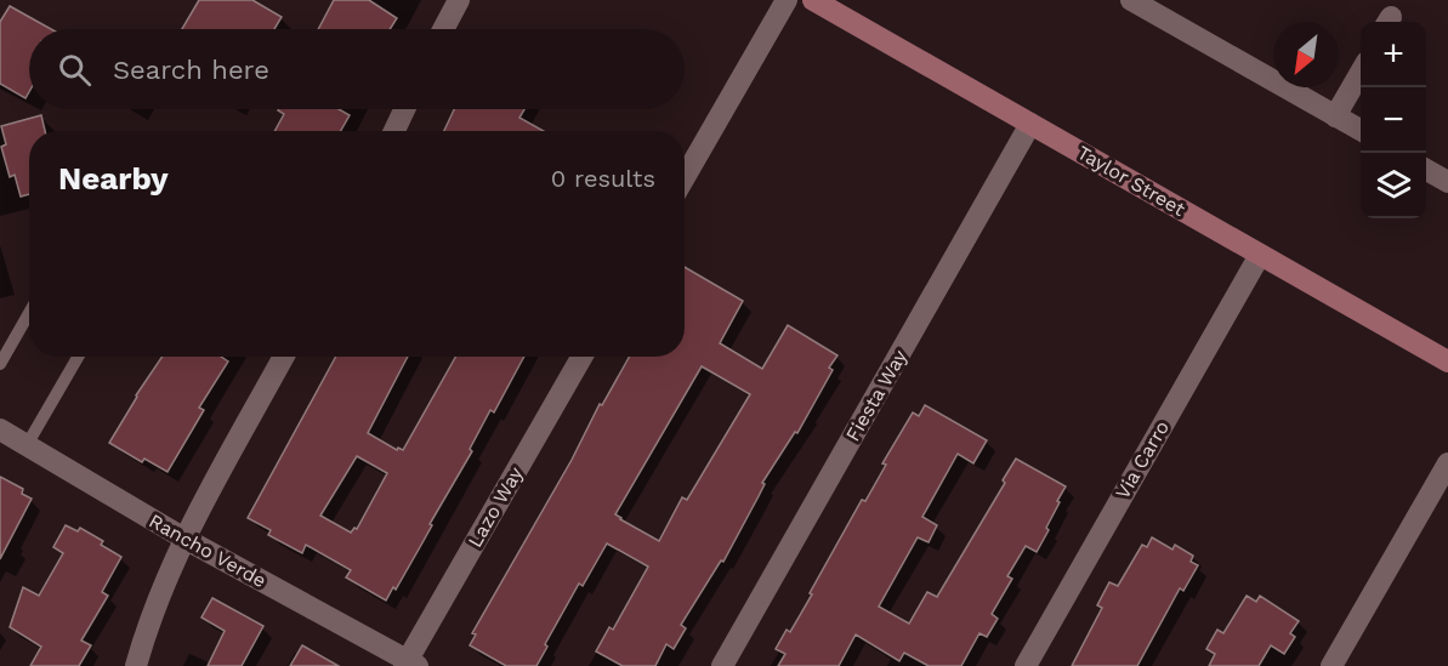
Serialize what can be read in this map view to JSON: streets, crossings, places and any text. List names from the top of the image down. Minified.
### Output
{"streets":{"street":["Taylor Street","Fiesta Way","Via Carro","Lazo Way","Rancho Verde"]},"crossings":[["Taylor Street","Fiesta Way"],["Taylor Street","Via Carro"],["Lazo Way","Rancho Verde"]],"north":"bottom left","page":{"map_buttons":["+","−"],"search":"Search here","heading":["Nearby","0 results"]}}
